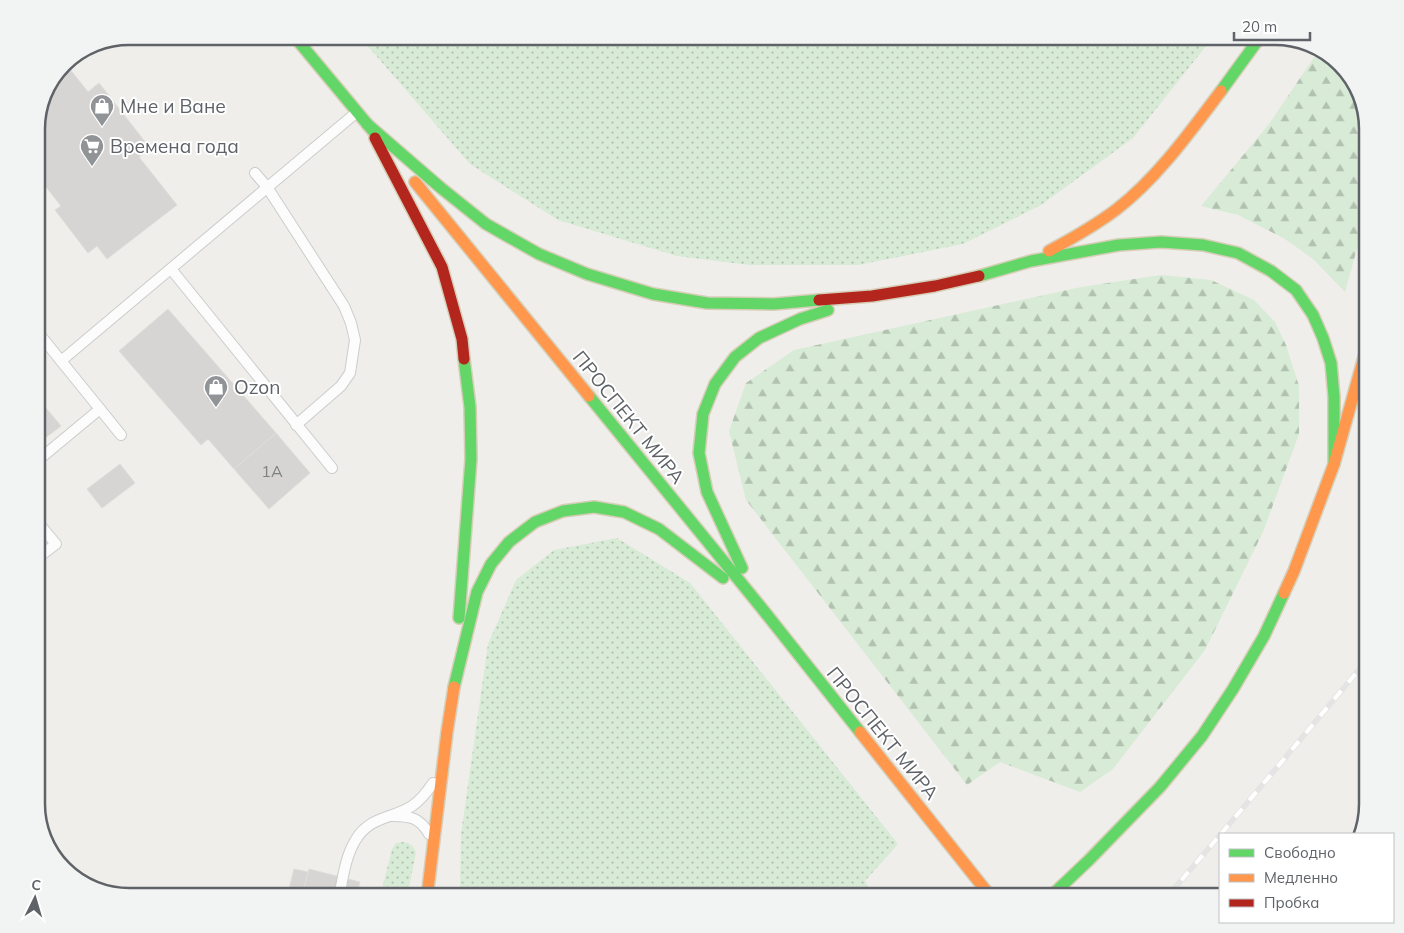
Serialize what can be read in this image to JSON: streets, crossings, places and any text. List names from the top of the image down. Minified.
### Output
{"streets":{"main road":["ПРОСПЕКТ МИРА"]},"places":{"shop":["Мне и Ване","Ozon"],"supermarket":["Времена года"]},"house_numbers":["1А"],"legend":["Свободно","Медленно","Пробка"],"scale_bar":"20 m","north":"top"}
